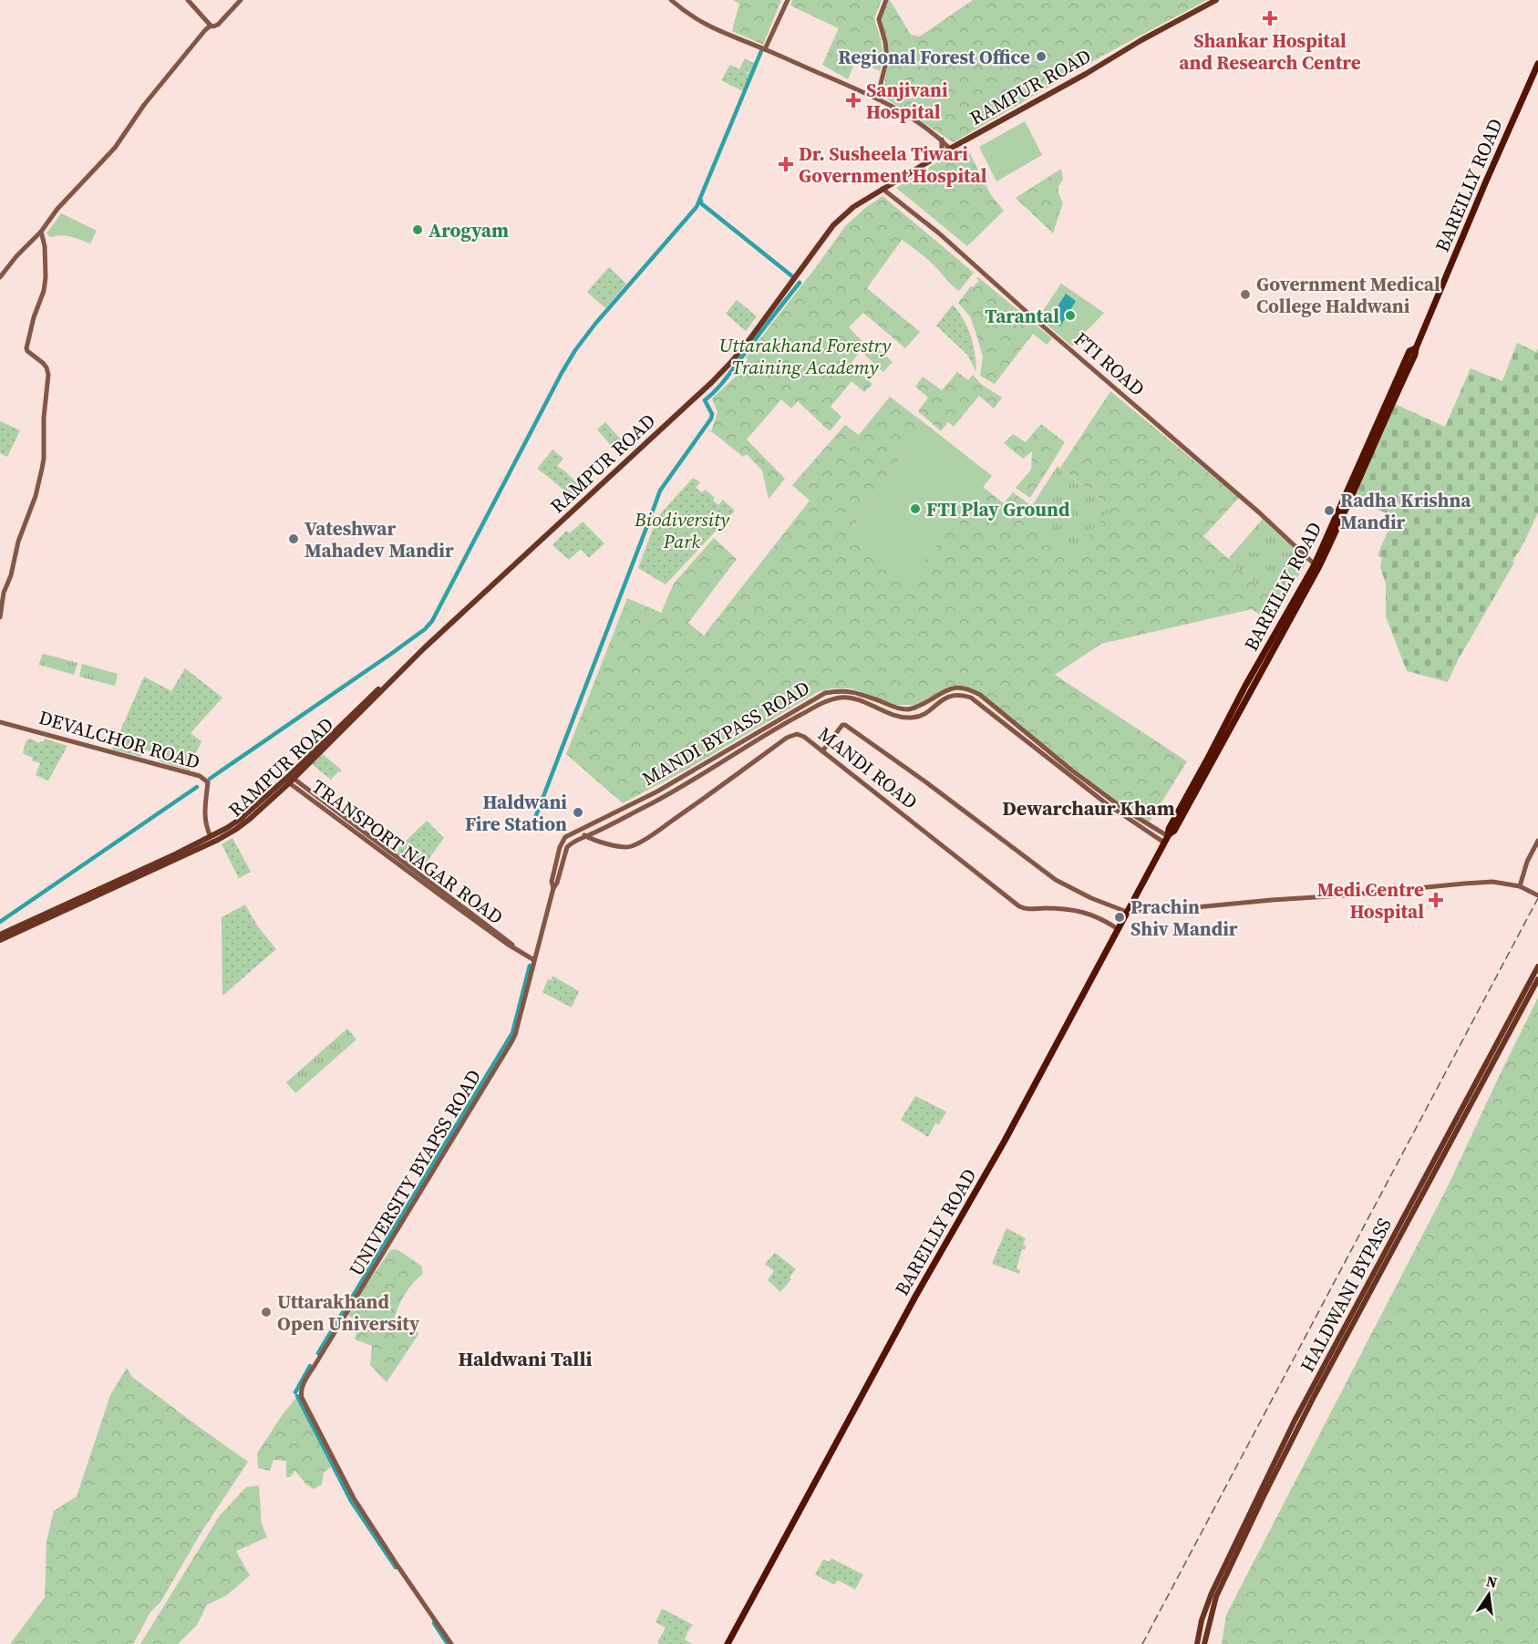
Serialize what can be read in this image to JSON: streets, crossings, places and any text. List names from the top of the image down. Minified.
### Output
{"streets":{"highway":["BAREILLY ROAD"],"main road":["RAMPUR ROAD","FTI ROAD","MANDI BYPASS ROAD","DEVALCHOR ROAD","MANDI ROAD","TRANSPORT NAGAR ROAD","UNIVERSITY BYAPSS ROAD","HALDWANI BYPASS"]},"crossings":[["RAMPUR ROAD","FTI ROAD"],["RAMPUR ROAD","DEVALCHOR ROAD"],["RAMPUR ROAD","TRANSPORT NAGAR ROAD"],["BAREILLY ROAD","FTI ROAD"],["BAREILLY ROAD","MANDI BYPASS ROAD"],["BAREILLY ROAD","MANDI ROAD"],["MANDI BYPASS ROAD","MANDI ROAD"],["MANDI BYPASS ROAD","TRANSPORT NAGAR ROAD"],["MANDI BYPASS ROAD","UNIVERSITY BYAPSS ROAD"],["TRANSPORT NAGAR ROAD","UNIVERSITY BYAPSS ROAD"]],"districts":["Dewarchaur Kham","Haldwani Talli"],"parks":["Uttarakhand Forestry Training Academy","Biodiversity Park"],"places":{"health":["Shankar Hospital and Research Centre","Sanjivani Hospital","Dr. Susheela Tiwari Government Hospital","Medi Centre Hospital"],"other":["Regional Forest Office","Arogyam","Government Medical College Haldwani","Tarantal","FTI Play Ground","Radha Krishna Mandir","Vateshwar Mahadev Mandir","Haldwani Fire Station","Prachin Shiv Mandir","Uttarakhand Open University"]},"north":"top"}
